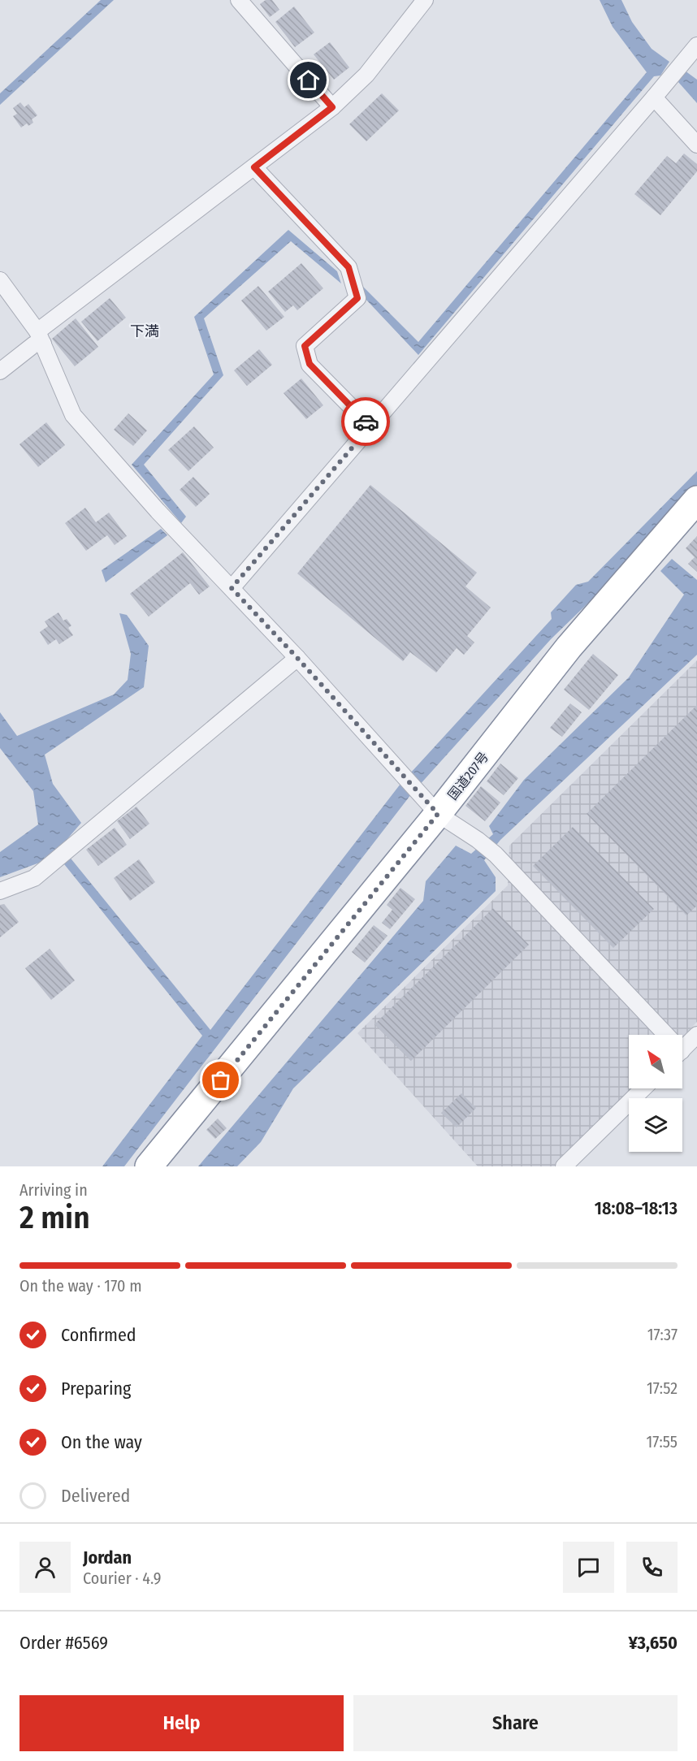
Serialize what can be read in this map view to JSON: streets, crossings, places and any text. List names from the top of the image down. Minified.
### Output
{"streets":{"highway":["国道207号"]},"districts":["下満"],"north":"top left","page":{"heading":["2 min","Arriving in","18:08–18:13"],"panel":["Jordan","Courier · 4.9","Order #6569","¥3,650"],"bar":"On the way · 170 m","list":[["Confirmed","17:37"],["Preparing","17:52"],["On the way","17:55"],"Delivered"],"buttons":["Help","Share"]}}
